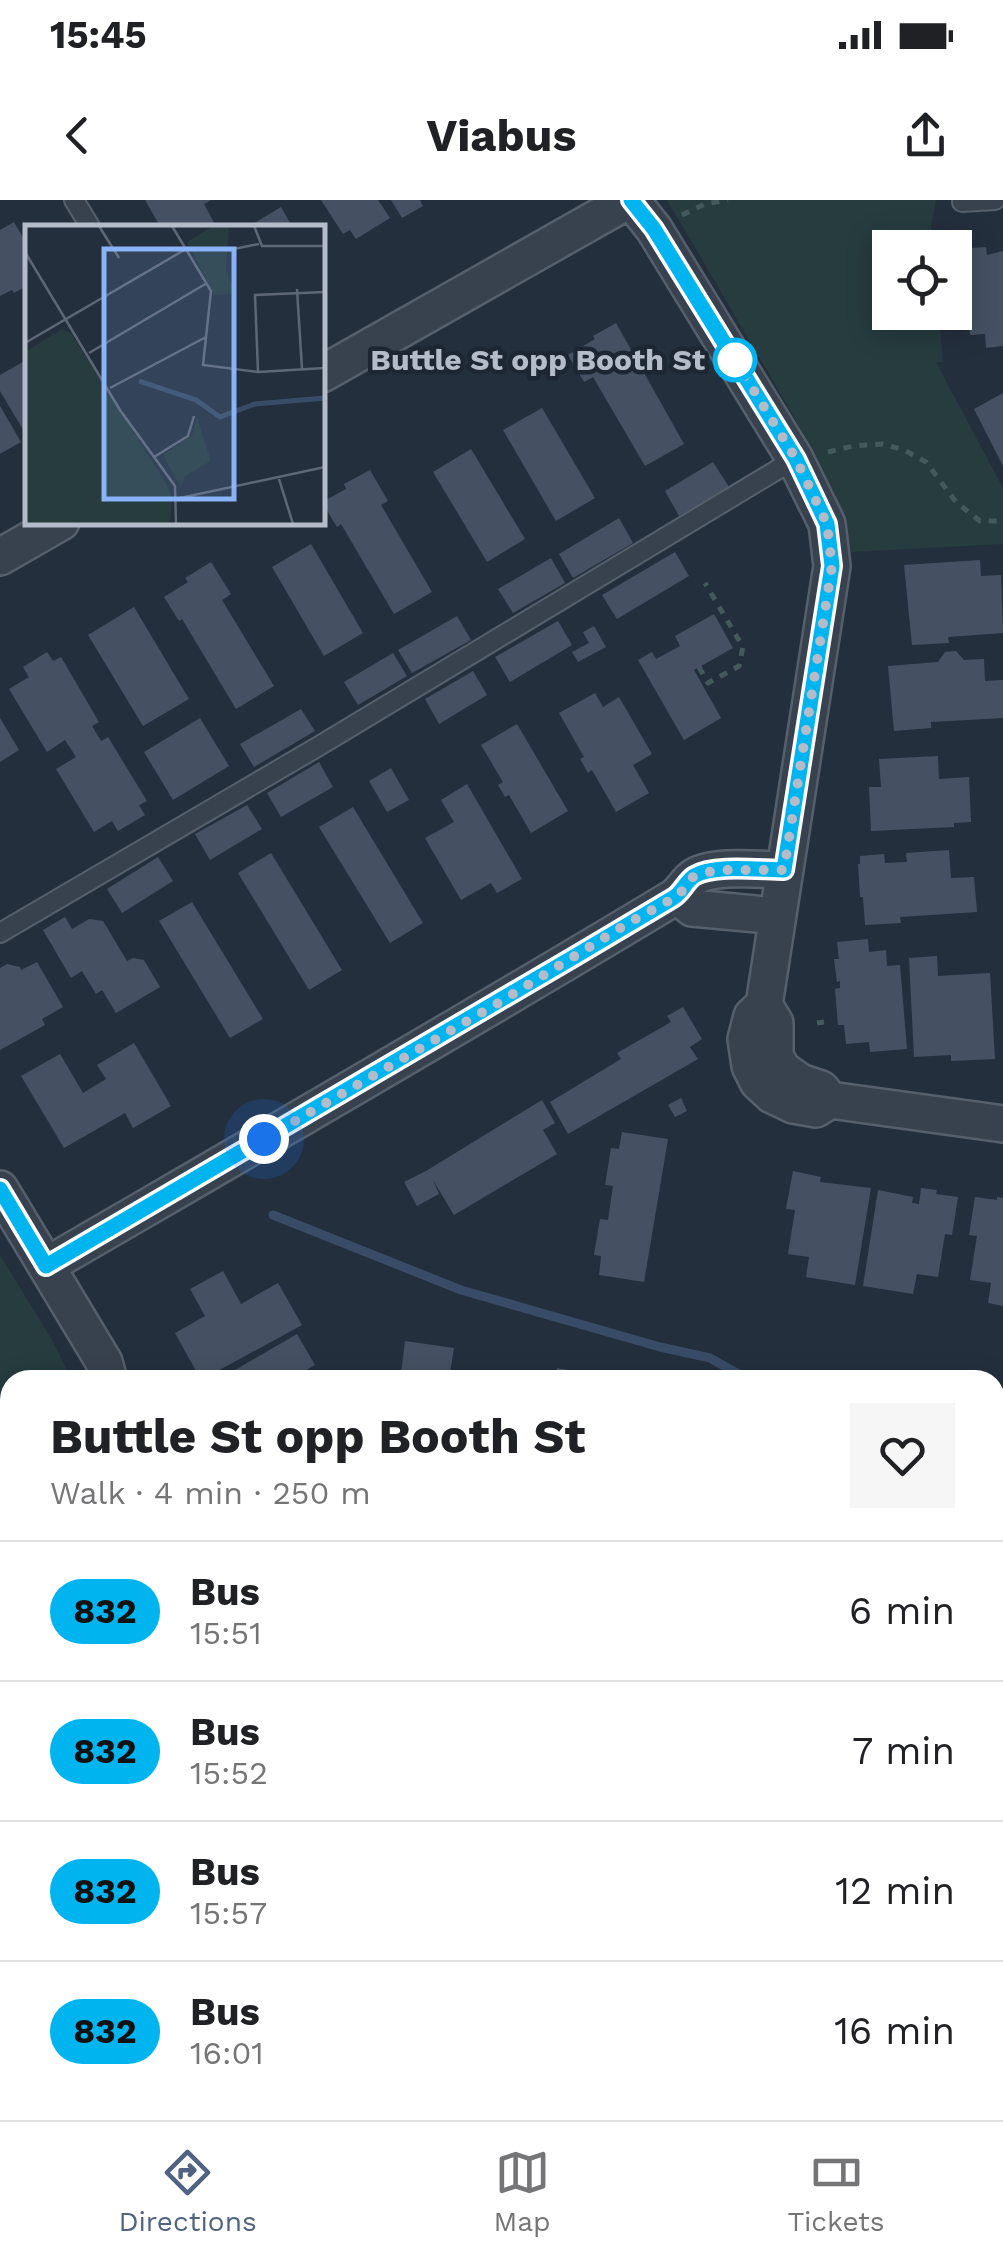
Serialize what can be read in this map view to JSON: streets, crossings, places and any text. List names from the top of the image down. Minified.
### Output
{"places":["Buttle St opp Booth St"],"lines":["bus line 832"],"page":{"status":"15:45","header":"Viabus","heading":["Buttle St opp Booth St","Walk · 4 min · 250 m"],"list":[{"mark":"832","name":"Bus","note":"15:51","value":"6 min"},{"mark":"832","name":"Bus","note":"15:52","value":"7 min"},{"mark":"832","name":"Bus","note":"15:57","value":"12 min"},{"mark":"832","name":"Bus","note":"16:01","value":"16 min"}],"tabs":["Directions","Map","Tickets"]}}
